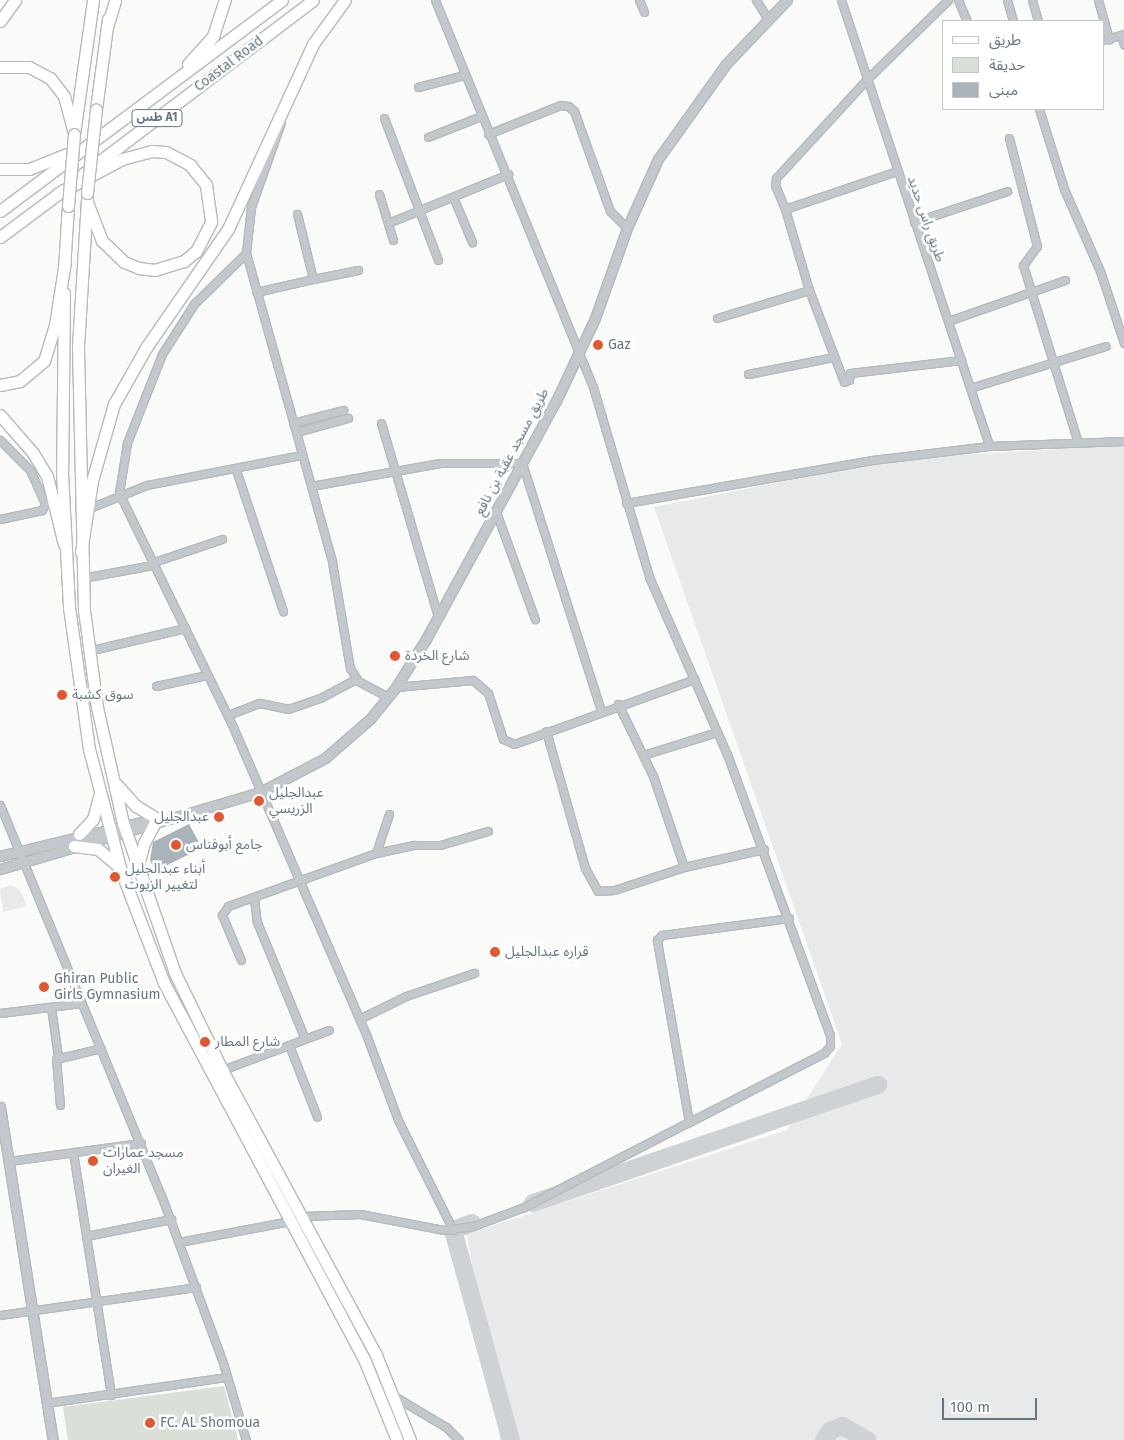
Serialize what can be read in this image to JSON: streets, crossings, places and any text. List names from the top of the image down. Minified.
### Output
{"streets":{"main road":["Coastal Road","طس A1"],"street":["طريق راس حديد","طريق مسجد عقبة بن نافع"]},"places":["Gaz","شارع الخردة","سوق كشبة","عبدالجليل الزريسي","عبدالجليل","جامع أبوفناس","أبناء عبدالجليل لتغيير الزيوت","قراره عبدالجليل","Ghiran Public Girls Gymnasium","شارع المطار","مسجد عمارات الغيران","FC. AL Shomoua"],"legend":["طريق","حديقة","مبنى"],"scale_bar":"100 m"}
